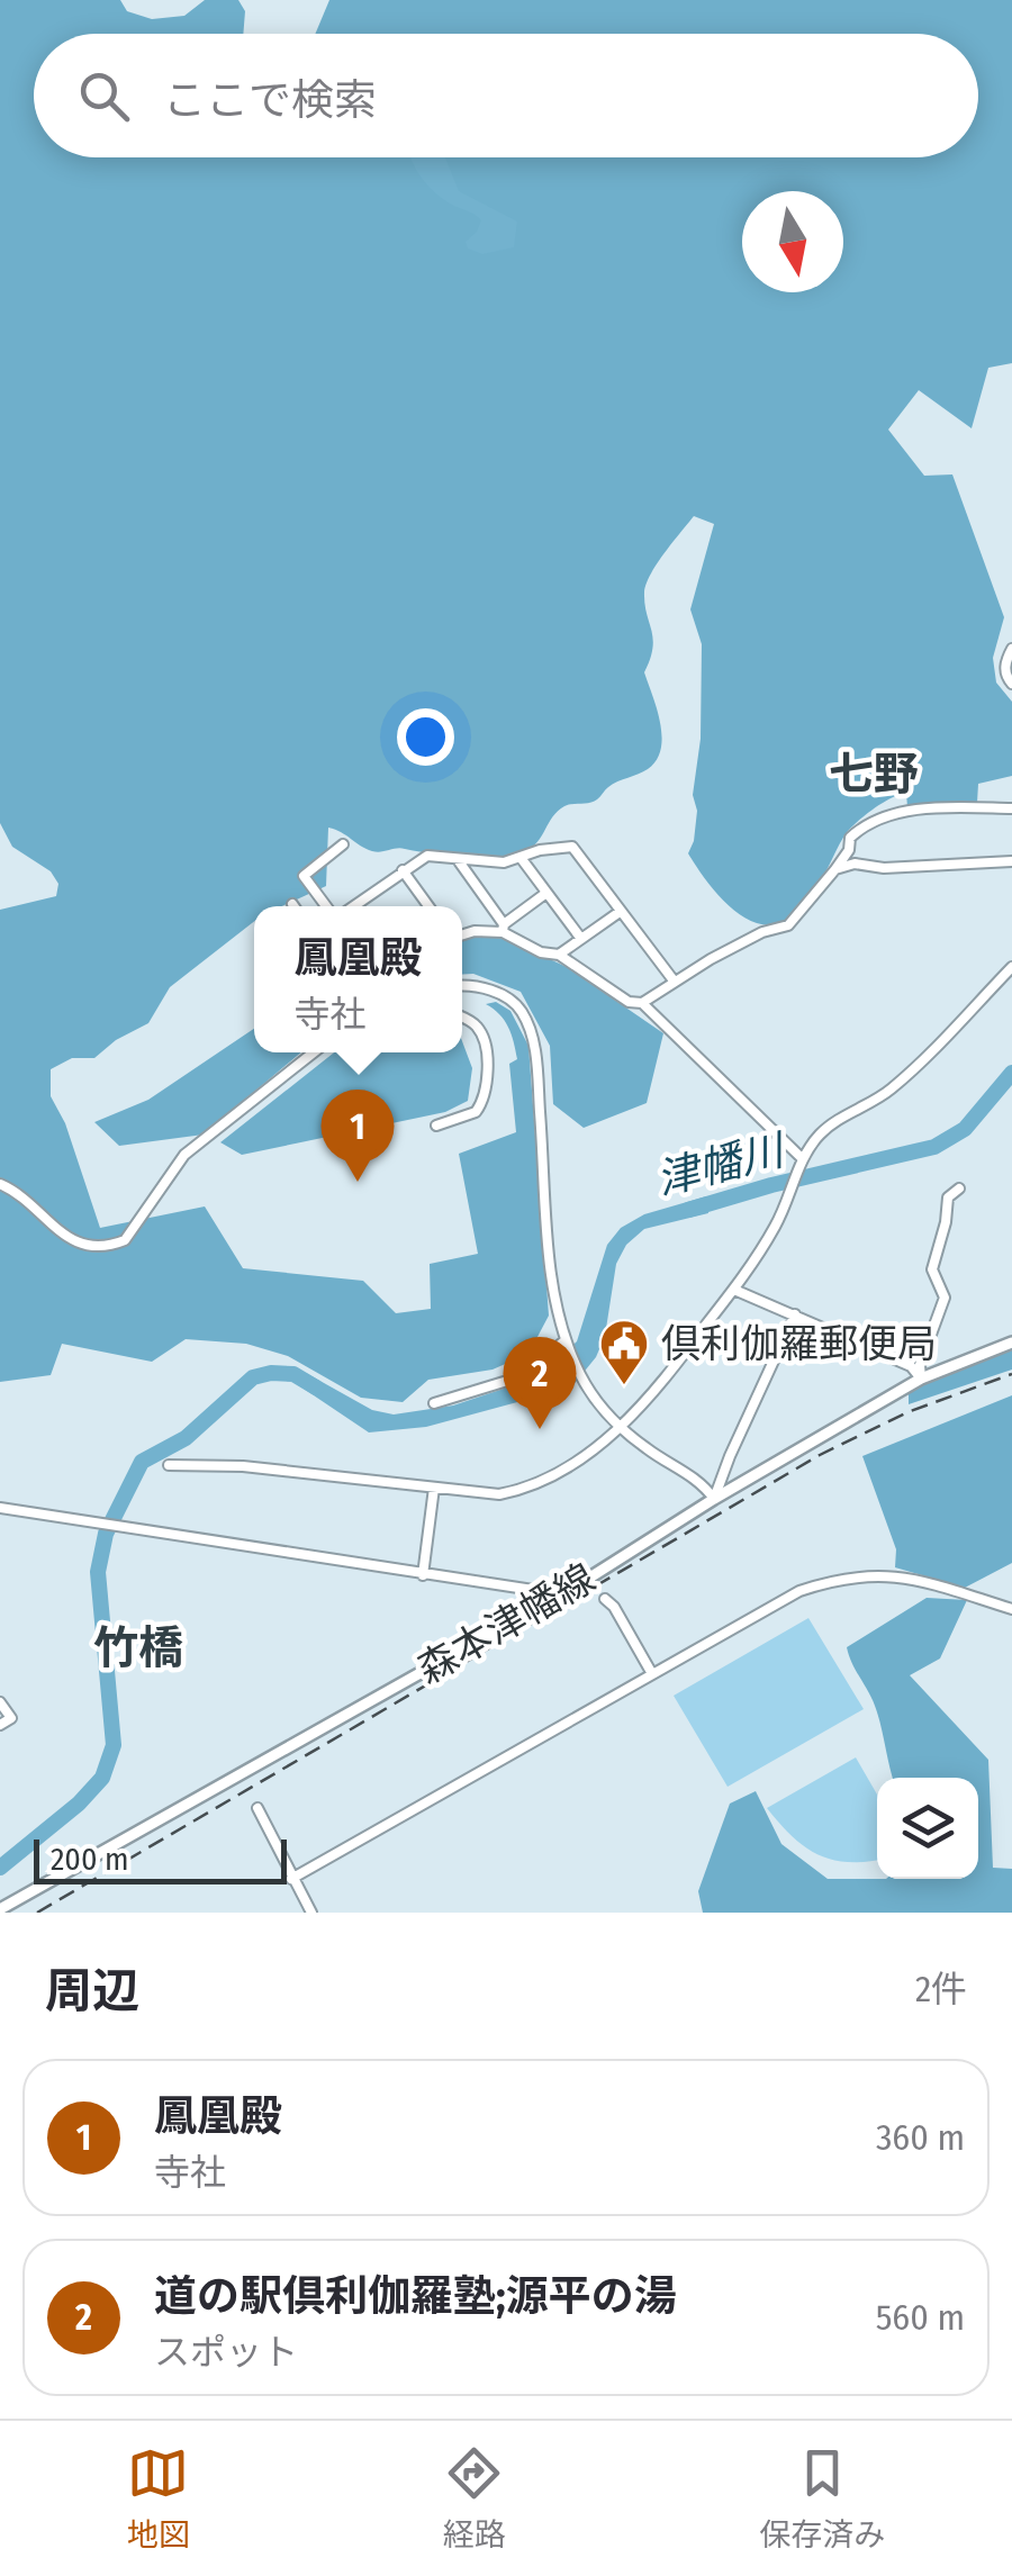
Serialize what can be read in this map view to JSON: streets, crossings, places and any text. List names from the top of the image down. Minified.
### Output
{"streets":{"main road":["森本津幡線"]},"districts":["七野","竹橋"],"water":["津幡川"],"places":{"public building":["倶利伽羅郵便局"]},"scale_bar":"200 m","north":"bottom","page":{"search":"ここで検索","popup":["鳳凰殿","寺社"],"pins":["1","2"],"scale":"200 m","heading":["周辺","2件"],"list":[{"mark":"1","name":"鳳凰殿","note":"寺社","value":"360 m"},{"mark":"2","name":"道の駅倶利伽羅塾;源平の湯","note":"スポット","value":"560 m"}],"nav":["地図","経路","保存済み"]}}
